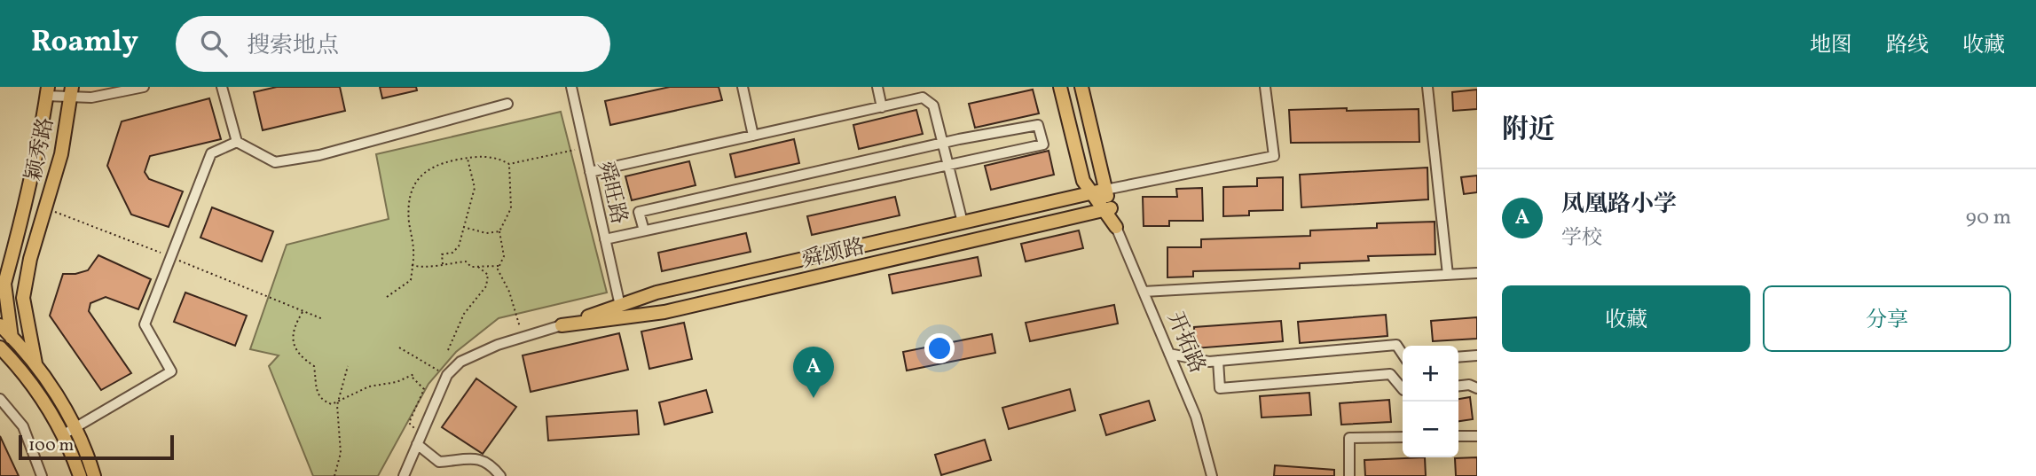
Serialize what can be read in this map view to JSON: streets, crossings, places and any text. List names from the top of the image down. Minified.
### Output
{"streets":{"main road":["颖秀路","舜颂路","开拓路"],"street":["舜旺路"]},"crossings":[["舜旺路","舜颂路"],["舜颂路","开拓路"]],"scale_bar":"100 m","page":{"header":"Roamly","search":"搜索地点","nav":["地图","路线","收藏"],"heading":"附近","list":[{"mark":"A","name":"凤凰路小学","note":"学校","value":"90 m"}],"buttons":["收藏","分享"],"map_buttons":["+","−"],"pins":"A","scale":"100 m"}}
